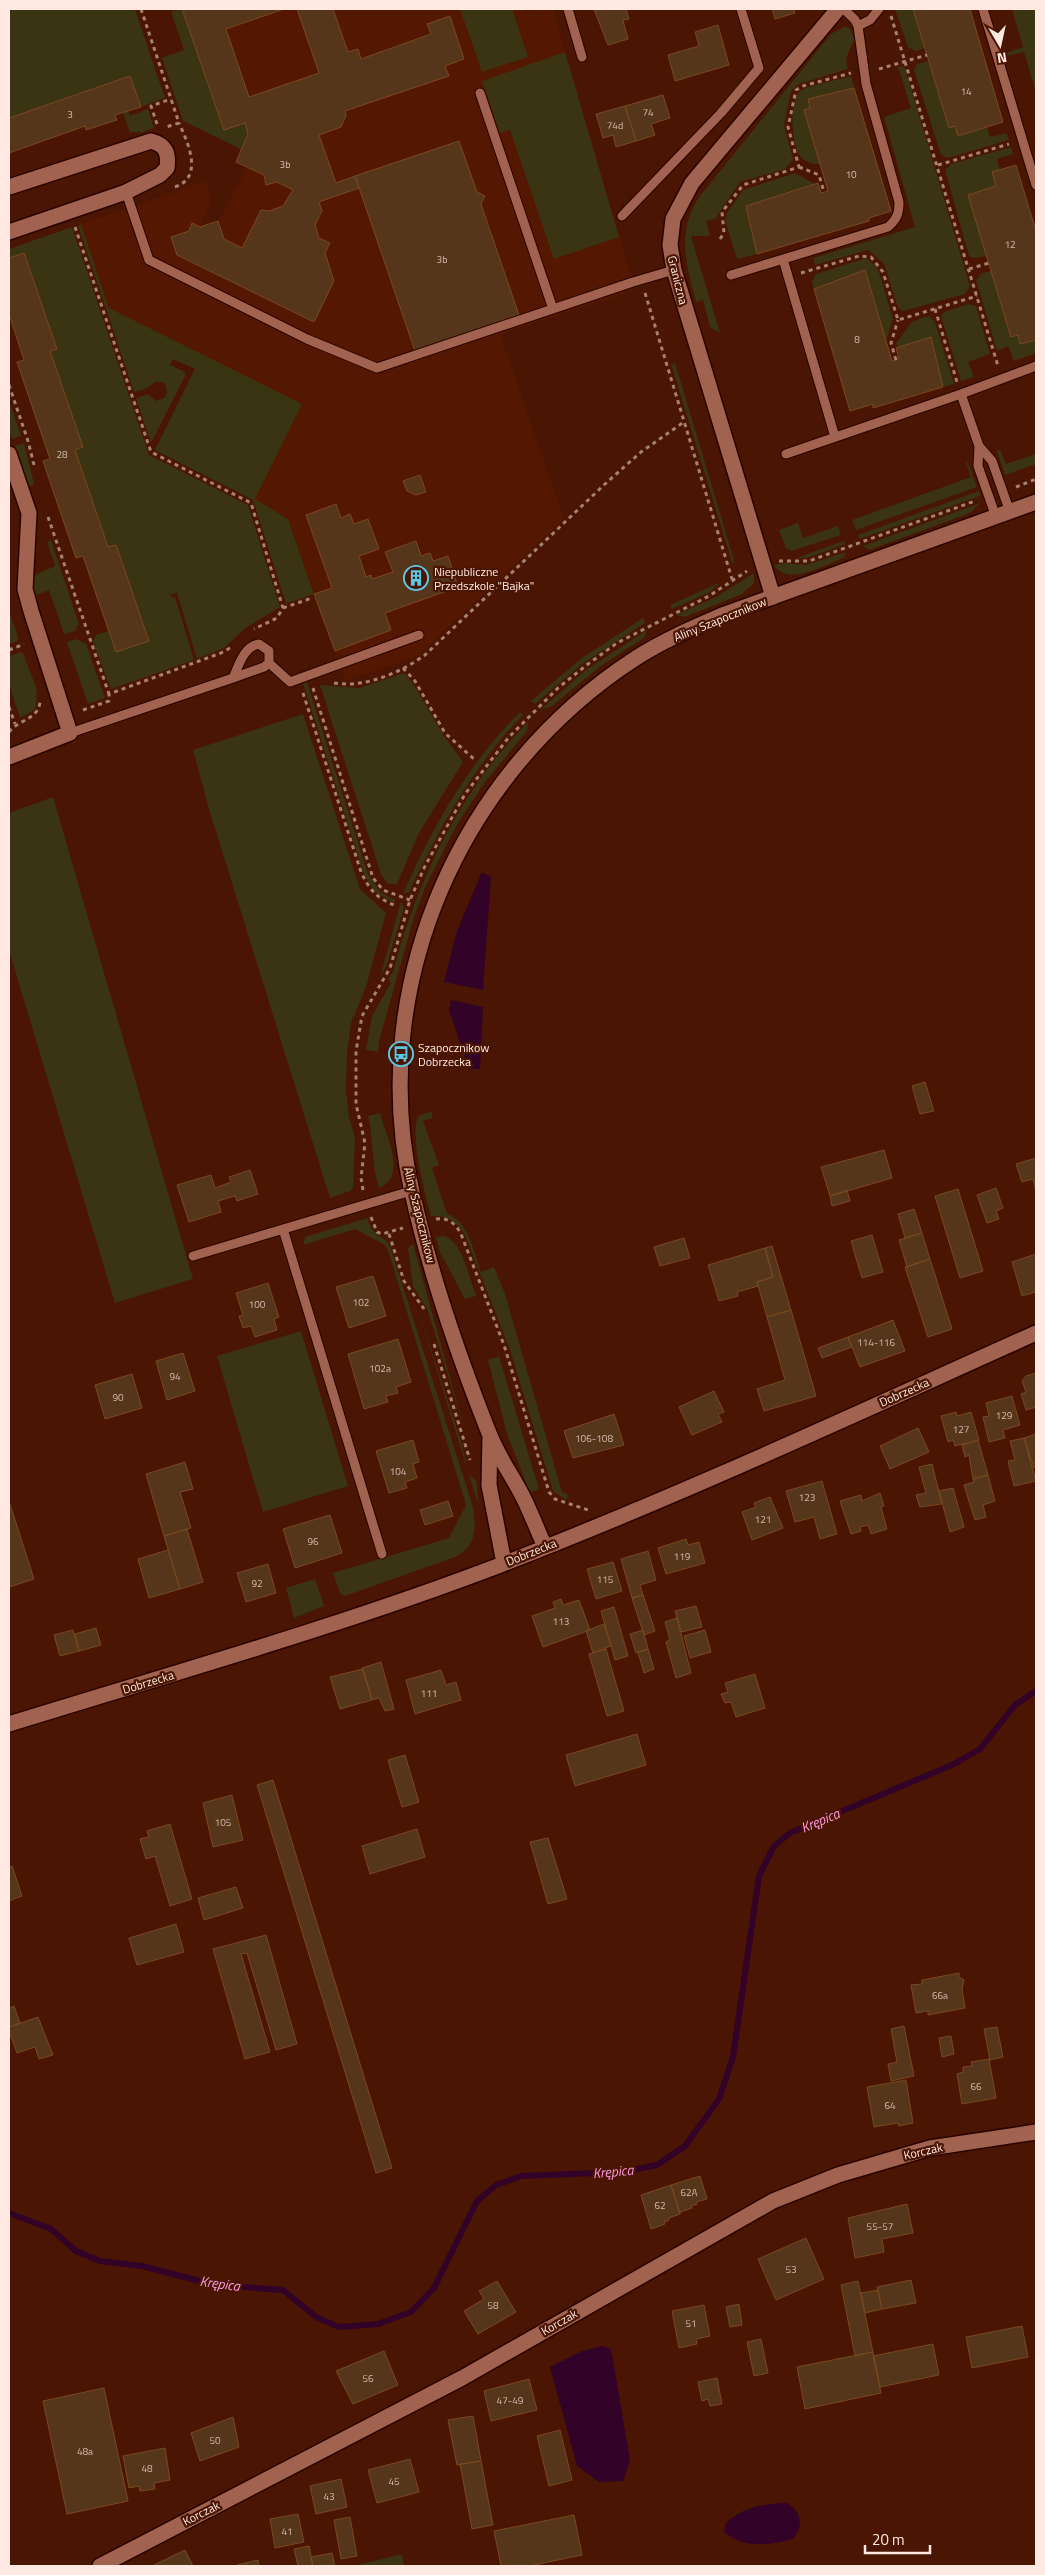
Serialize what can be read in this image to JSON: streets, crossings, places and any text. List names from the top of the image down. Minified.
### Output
{"streets":{"street":["Graniczna","Aliny Szapocznikow","Dobrzecka","Korczak"]},"crossings":[["Graniczna","Aliny Szapocznikow"],["Aliny Szapocznikow","Dobrzecka"]],"water":["Krępica"],"places":{"building":["Niepubliczne Przedszkole \"Bajka\""],"bus stop":["Szapocznikow Dobrzecka"]},"house_numbers":["14","74","3","74d","3b","10","12","3b","8","28","102","100","114-116","102a","94","90","129","127","106-108","104","123","121","96","119","115","92","113","111","105","66a","66","64","62A","62","55-57","53","58","51","56","47-49","50","48a","48","45","43","41"],"scale_bar":"20 m","north":"bottom"}
